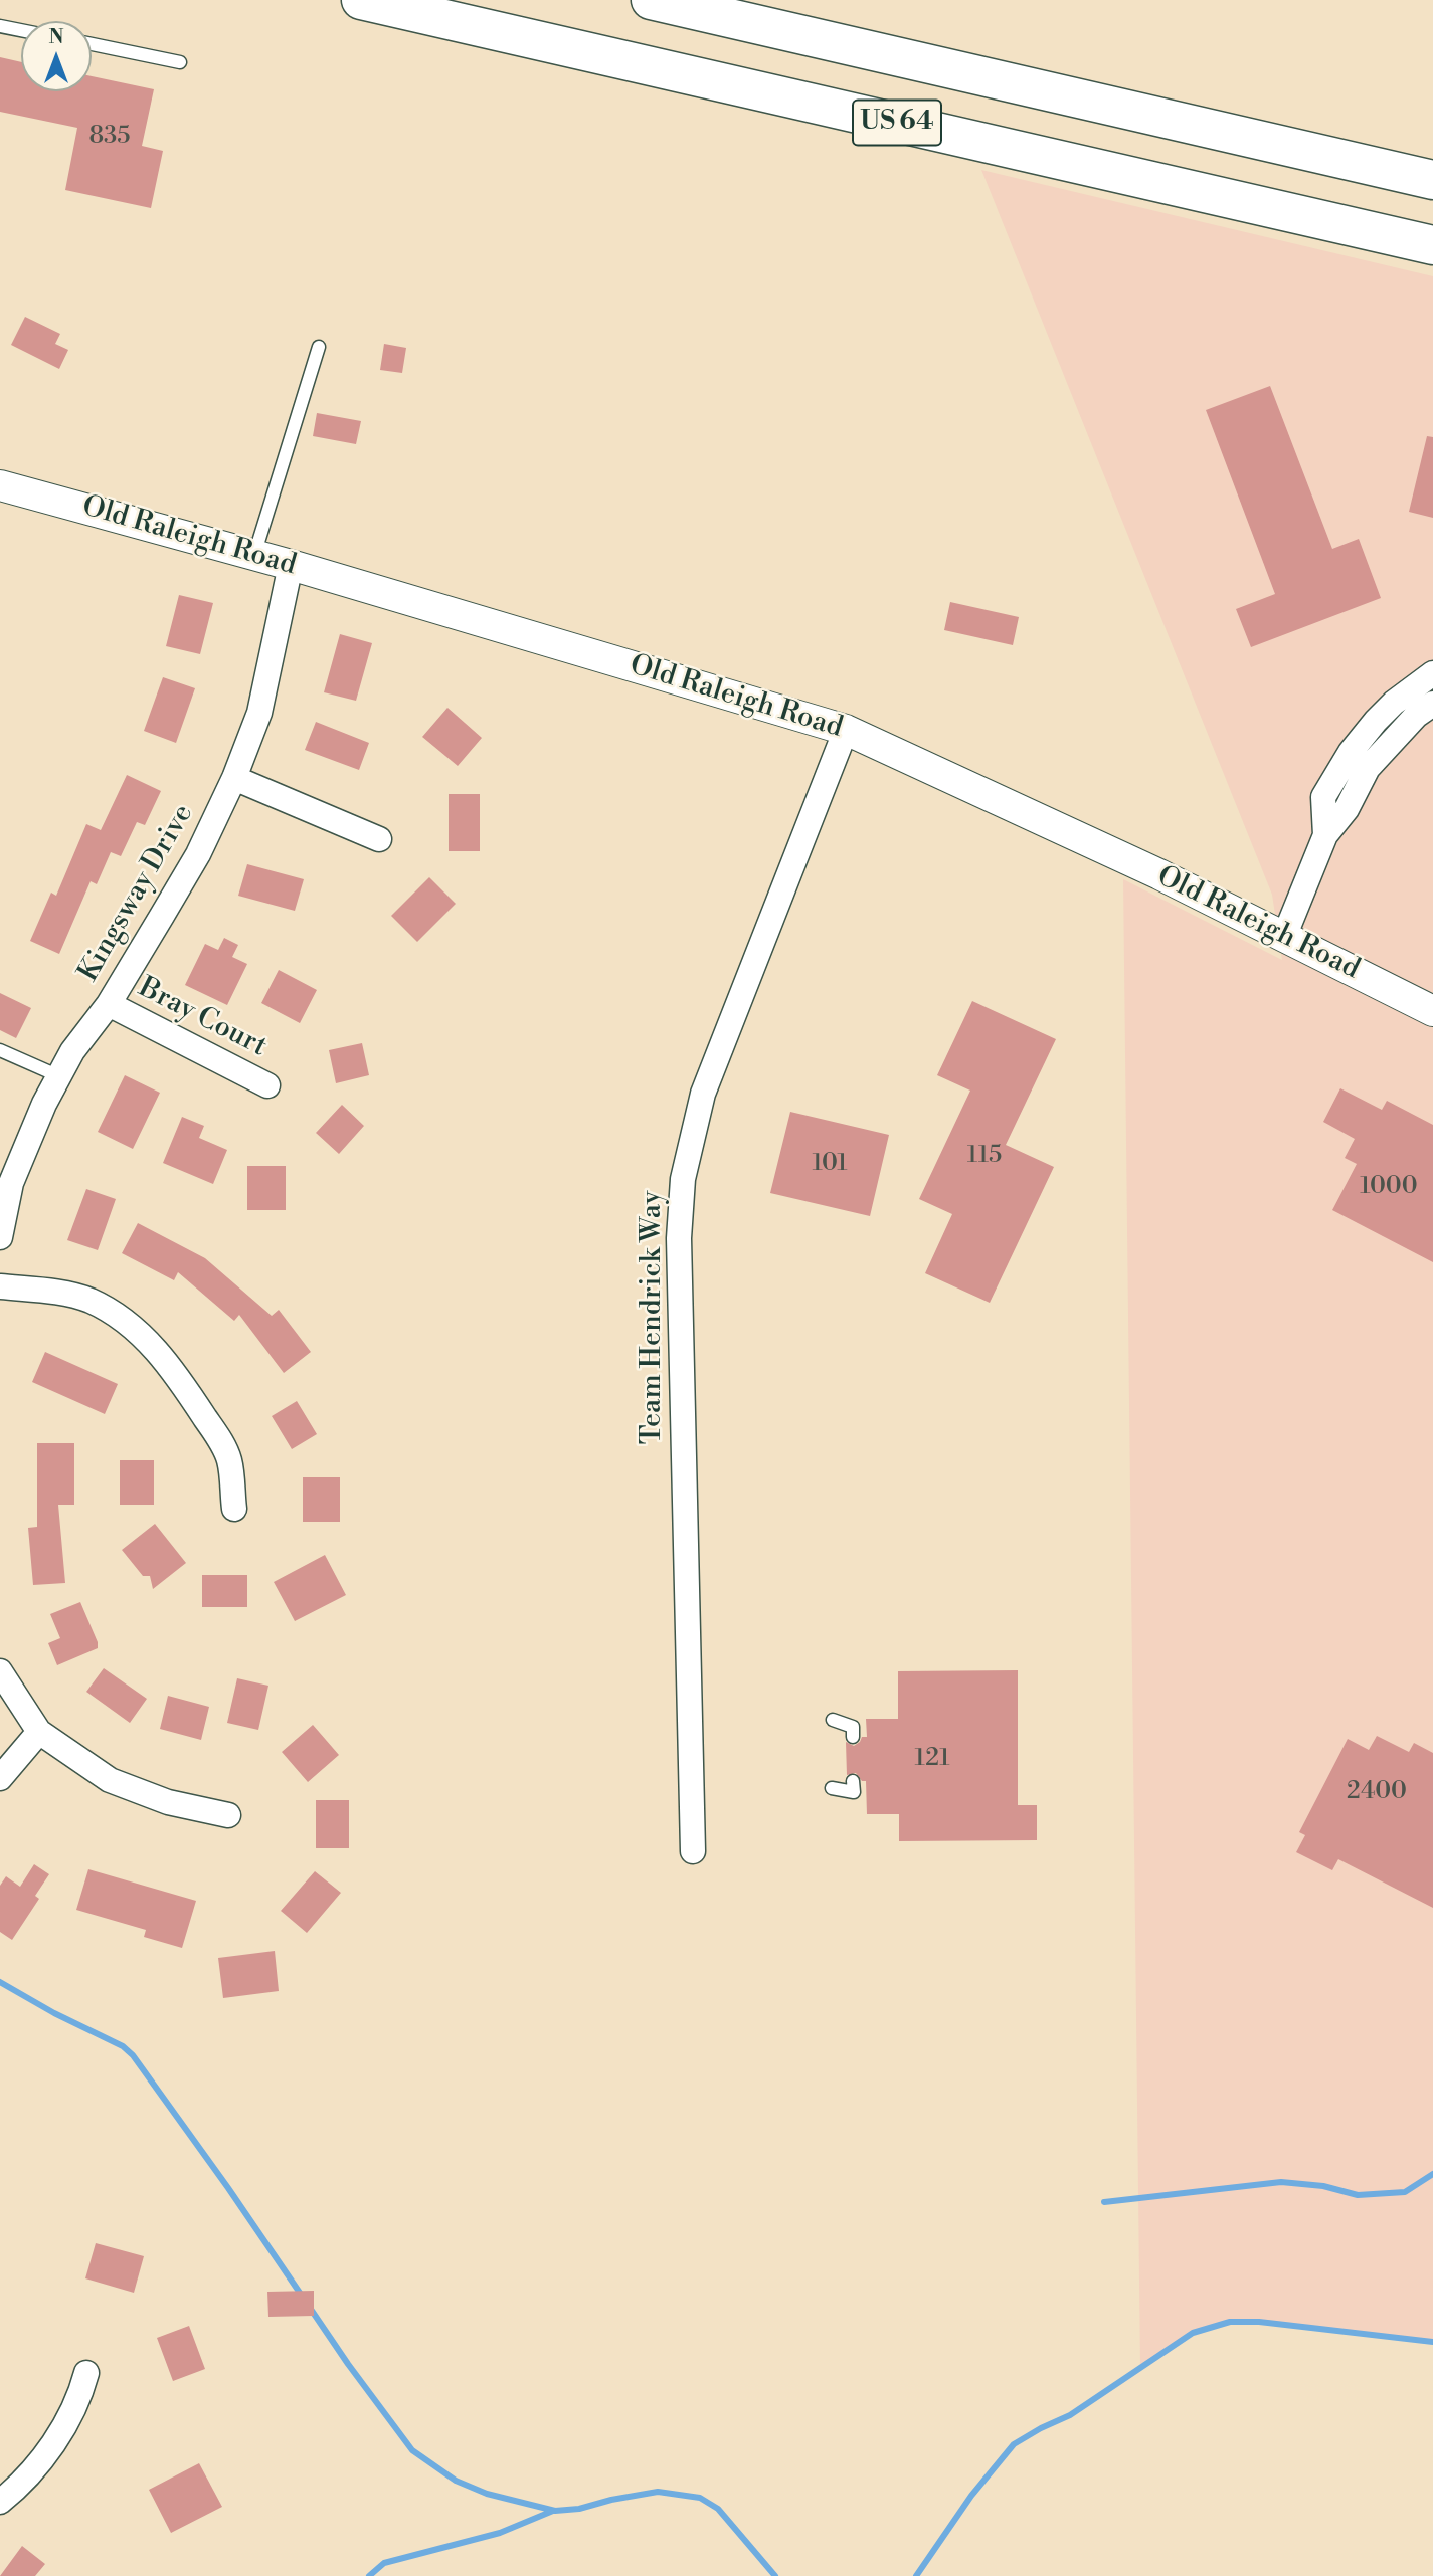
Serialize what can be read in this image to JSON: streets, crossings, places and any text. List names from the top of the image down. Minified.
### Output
{"streets":{"highway":["US 64"],"street":["Old Raleigh Road","Kingsway Drive","Bray Court","Team Hendrick Way"]},"crossings":[["Old Raleigh Road","Kingsway Drive"],["Old Raleigh Road","Team Hendrick Way"],["Kingsway Drive","Bray Court"]],"house_numbers":["835","115","101","1000","121","2400"],"north":"top"}
